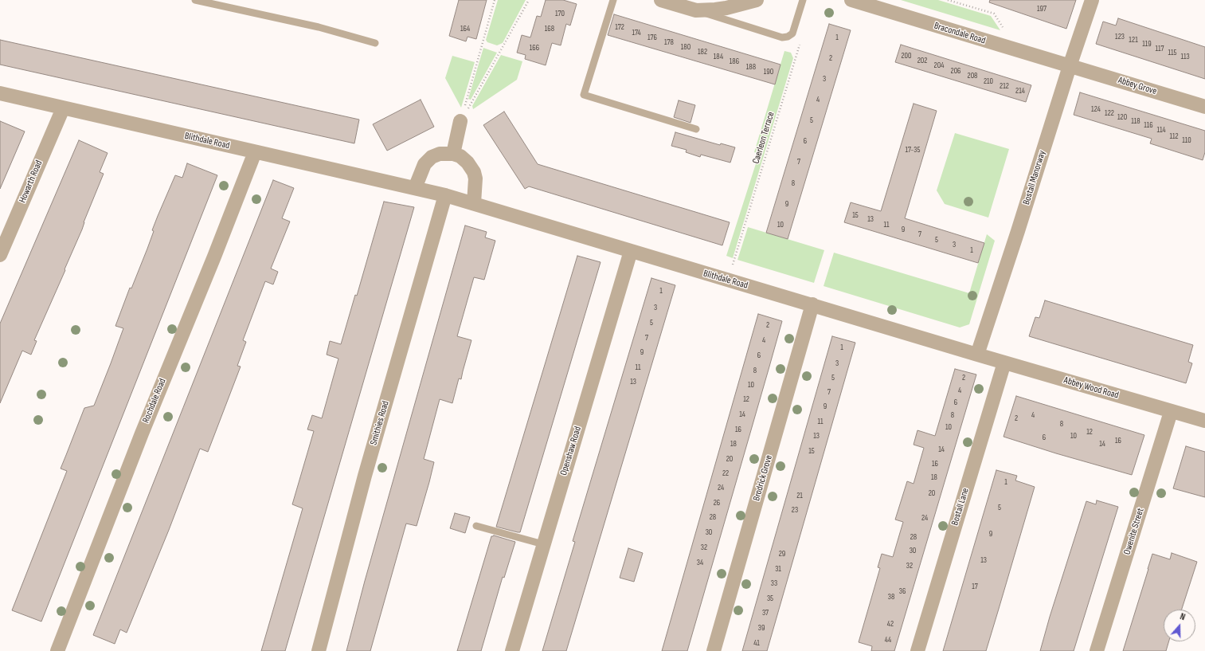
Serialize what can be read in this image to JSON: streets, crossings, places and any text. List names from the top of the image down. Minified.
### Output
{"streets":{"street":["Bracondale Road","Abbey Grove","Blithdale Road","Bostall Manorway","Howarth Road","Abbey Wood Road","Rochdale Road","Smithies Road","Openshaw Road","Brodrick Grove","Bostall Lane","Owenite Street"],"path":["Caerleon Terrace"]},"crossings":[["Bracondale Road","Abbey Grove"],["Bracondale Road","Bostall Manorway"],["Abbey Grove","Bostall Manorway"],["Caerleon Terrace","Blithdale Road"],["Blithdale Road","Bostall Manorway"],["Blithdale Road","Howarth Road"],["Blithdale Road","Abbey Wood Road"],["Blithdale Road","Rochdale Road"],["Blithdale Road","Smithies Road"],["Blithdale Road","Openshaw Road"],["Blithdale Road","Brodrick Grove"],["Bostall Manorway","Abbey Wood Road"],["Abbey Wood Road","Bostall Lane"],["Abbey Wood Road","Owenite Street"]],"house_numbers":["197","170","172","164","168","174","123","176","1","121","178","119","180","166","117","182","115","200","184","113","2","202","186","204","188","206","190","208","3","210","212","214","4","124","122","120","5","118","116","114","112","110","6","17-35","7","8","9","15","13","10","11","9","7","5","3","1","1","3","5","2","7","4","1","9","6","3","11","8","5","2","13","10","4","7","12","6","9","14","8","4","2","11","8","10","16","12","13","10","6","16","18","14","14","15","20","16","22","18","1","24","20","21","26","5","23","28","24","30","9","28","32","30","29","13","34","32","31","33","17","36","38","35","37","42","39","44","41"],"north":"top"}
